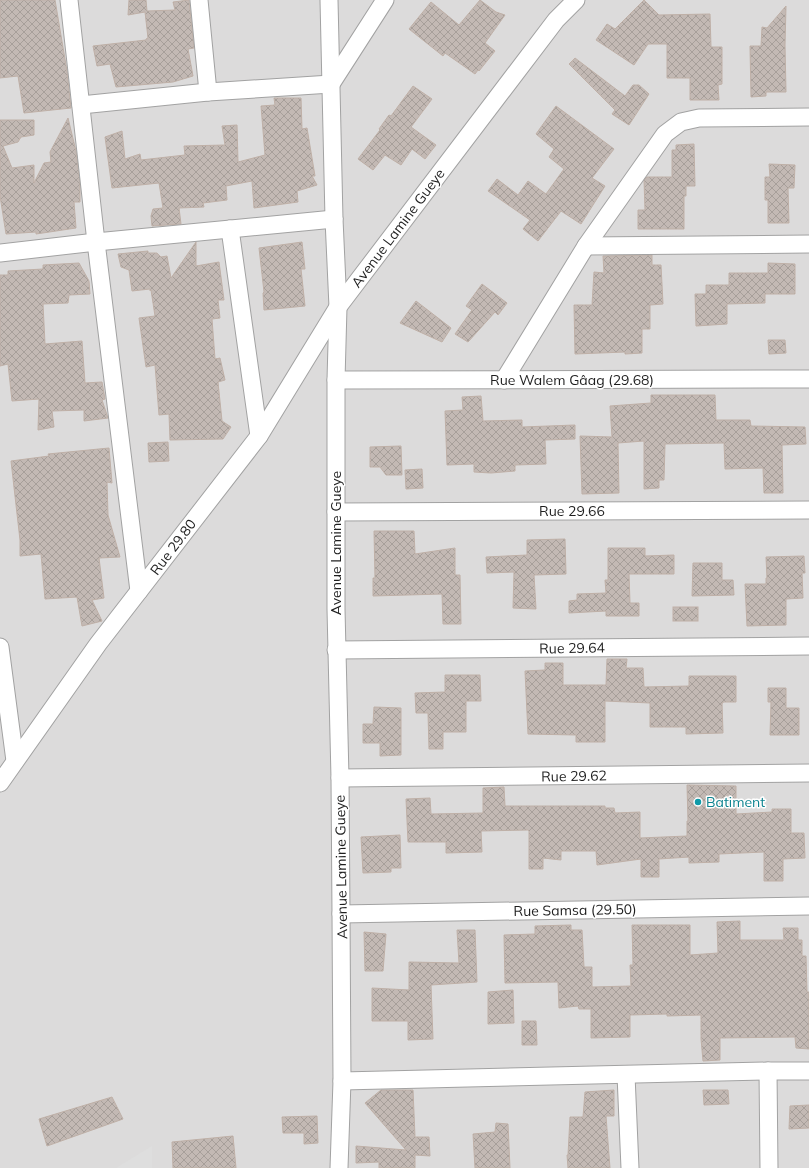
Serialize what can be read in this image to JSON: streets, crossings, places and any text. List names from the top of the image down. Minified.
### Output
{"streets":{"street":["Avenue Lamine Gueye","Rue Walem Gâag (29.68)","Rue 29.66","Rue 29.80","Rue 29.64","Rue 29.62","Rue Samsa (29.50)"]},"crossings":[["Avenue Lamine Gueye","Rue Walem Gâag (29.68)"],["Avenue Lamine Gueye","Rue 29.66"],["Avenue Lamine Gueye","Rue 29.80"],["Avenue Lamine Gueye","Rue 29.64"],["Avenue Lamine Gueye","Rue 29.62"],["Avenue Lamine Gueye","Rue Samsa (29.50)"]],"places":["Batiment"]}
